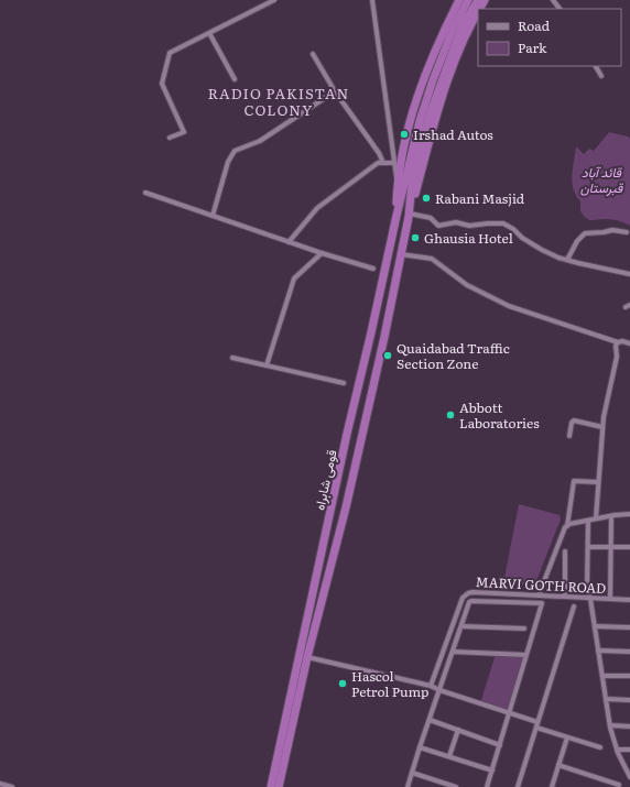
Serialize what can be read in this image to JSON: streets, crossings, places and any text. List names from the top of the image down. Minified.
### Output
{"streets":{"highway":["قومی شاہراہ"],"street":["MARVI GOTH ROAD"]},"districts":["RADIO PAKISTAN COLONY"],"parks":["قائد آباد قبرستان"],"places":["Irshad Autos","Rabani Masjid","Ghausia Hotel","Quaidabad Traffic Section Zone","Abbott Laboratories","Hascol Petrol Pump"],"legend":["Road","Park"]}
